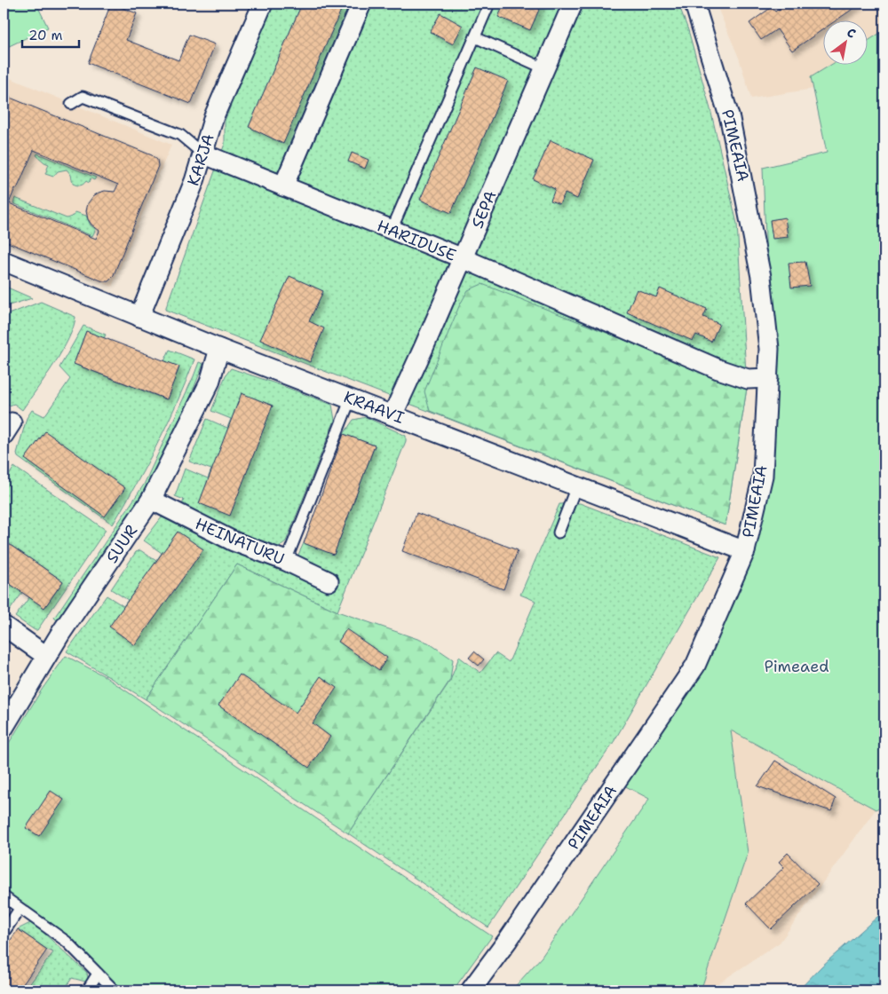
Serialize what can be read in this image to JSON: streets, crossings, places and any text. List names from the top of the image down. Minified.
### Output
{"streets":{"street":["PIMEAIA","KARJA","SEPA","HARIDUSE","KRAAVI","HEINATURU","SUUR"]},"crossings":[["PIMEAIA","HARIDUSE"],["PIMEAIA","KRAAVI"],["KARJA","HARIDUSE"],["KARJA","KRAAVI"],["SEPA","HARIDUSE"],["SEPA","KRAAVI"],["KRAAVI","SUUR"],["HEINATURU","SUUR"]],"parks":["Pimeaed"],"scale_bar":"20 m","north":"top right"}
